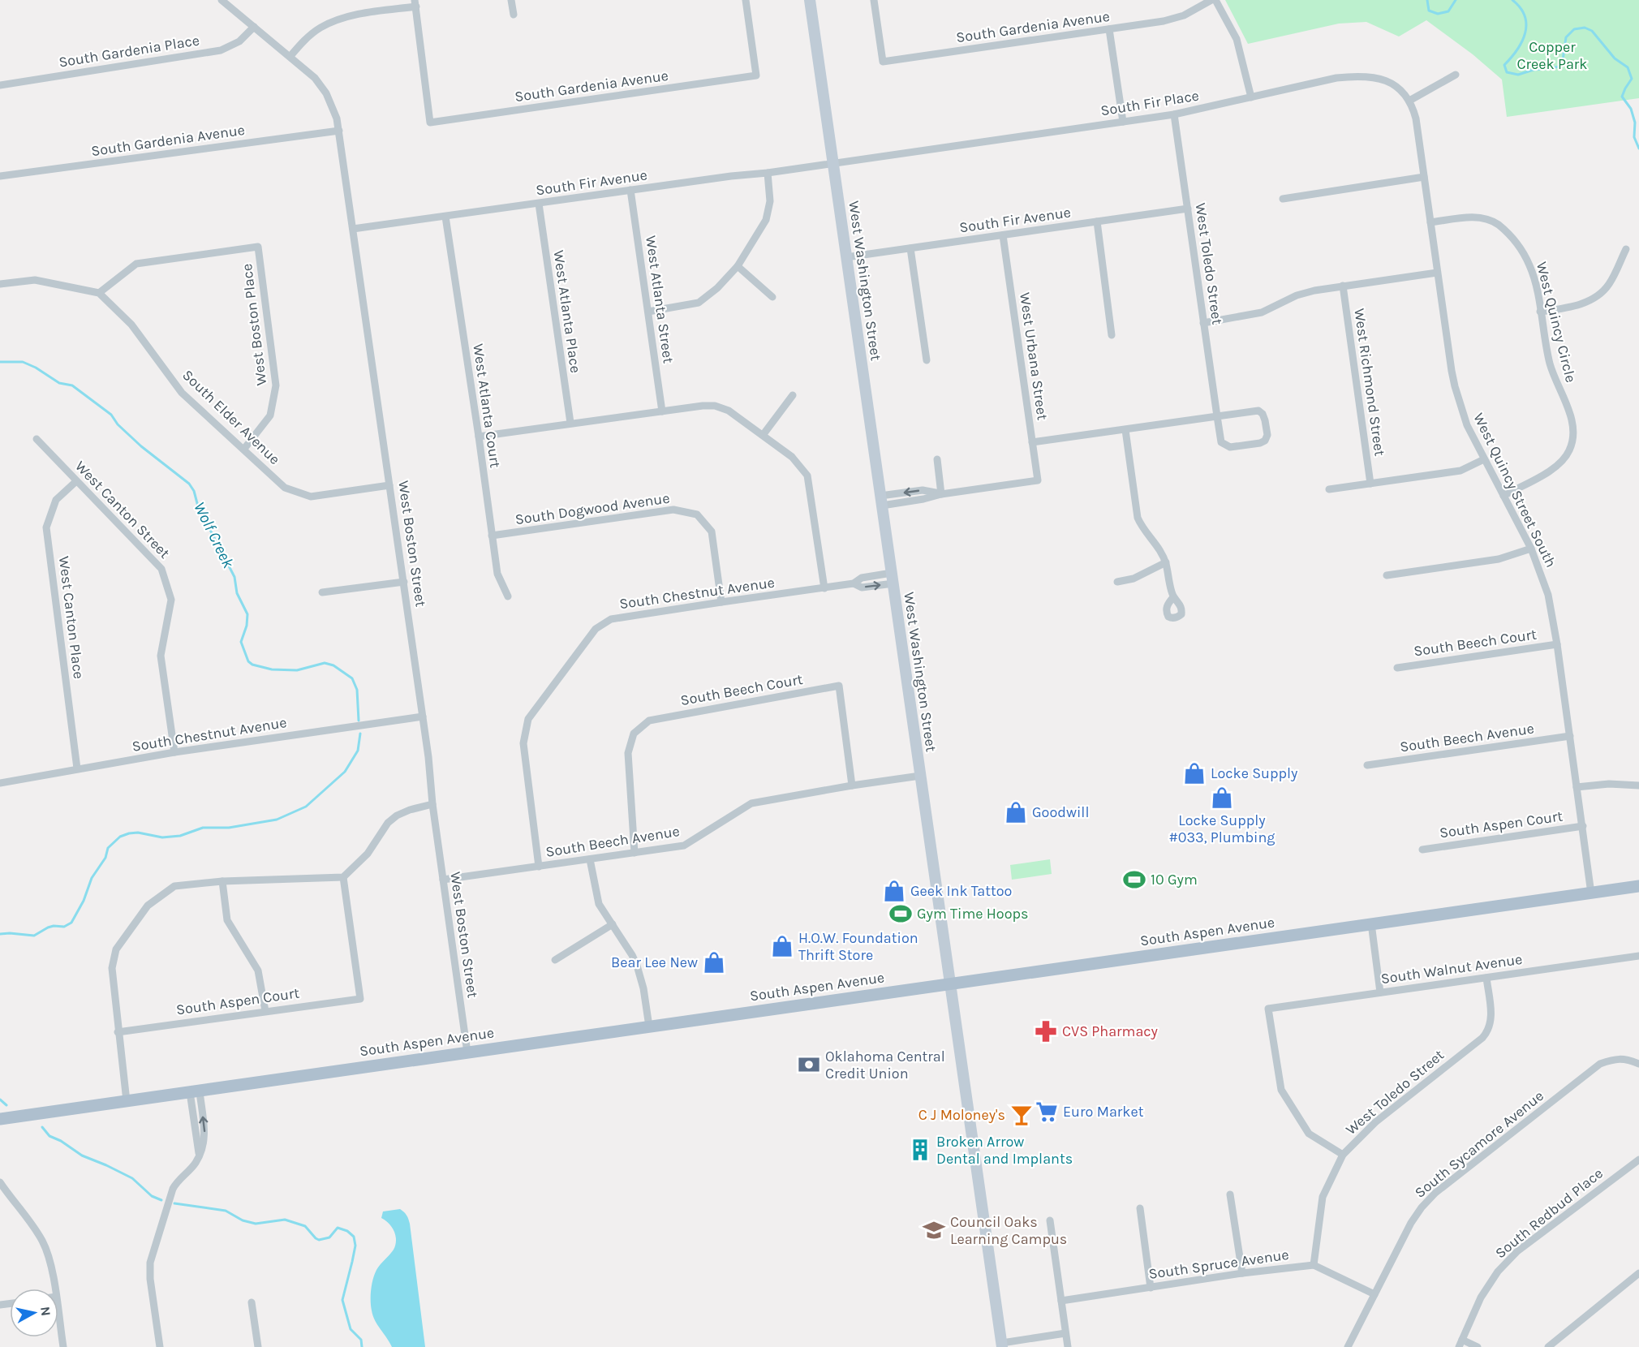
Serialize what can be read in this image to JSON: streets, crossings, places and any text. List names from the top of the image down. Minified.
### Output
{"streets":{"main road":["West Washington Street","South Aspen Avenue"],"street":["South Gardenia Avenue","South Gardenia Place","South Fir Place","South Fir Avenue","West Toledo Street","West Atlanta Street","West Atlanta Place","West Quincy Circle","West Boston Place","West Urbana Street","West Richmond Street","West Atlanta Court","South Elder Avenue","West Quincy Street South","South Dogwood Avenue","West Canton Street","West Boston Street","South Chestnut Avenue","West Canton Place","South Beech Court","South Beech Avenue","South Aspen Court","South Walnut Avenue","South Sycamore Avenue","South Redbud Place","South Spruce Avenue"]},"crossings":[["South Gardenia Avenue","West Boston Street"],["South Fir Place","South Fir Avenue"],["South Fir Place","West Toledo Street"],["South Fir Place","West Washington Street"],["South Fir Place","West Quincy Street South"],["South Fir Avenue","West Toledo Street"],["South Fir Avenue","West Washington Street"],["South Fir Avenue","West Atlanta Street"],["South Fir Avenue","West Atlanta Place"],["South Fir Avenue","West Urbana Street"],["South Fir Avenue","West Atlanta Court"],["South Fir Avenue","West Boston Street"],["West Toledo Street","South Walnut Avenue"],["West Toledo Street","South Spruce Avenue"],["West Washington Street","South Chestnut Avenue"],["West Washington Street","South Beech Avenue"],["West Washington Street","South Aspen Avenue"],["West Quincy Circle","West Quincy Street South"],["West Boston Place","South Elder Avenue"],["West Atlanta Court","South Dogwood Avenue"],["South Elder Avenue","West Boston Street"],["West Quincy Street South","South Beech Court"],["West Quincy Street South","South Beech Avenue"],["West Quincy Street South","South Aspen Court"],["West Quincy Street South","South Aspen Avenue"],["South Dogwood Avenue","South Chestnut Avenue"],["West Canton Street","South Chestnut Avenue"],["West Canton Street","West Canton Place"],["West Boston Street","South Chestnut Avenue"],["West Boston Street","South Beech Avenue"],["West Boston Street","South Aspen Avenue"],["South Chestnut Avenue","West Canton Place"],["South Chestnut Avenue","South Beech Avenue"],["South Beech Court","South Beech Avenue"]],"water":["Wolf Creek"],"parks":["Copper Creek Park"],"places":{"shop":["Locke Supply","Locke Supply #033, Plumbing","Goodwill","Geek Ink Tattoo","H.O.W. Foundation Thrift Store","Bear Lee New"],"sports":["10 Gym","Gym Time Hoops"],"pharmacy":["CVS Pharmacy"],"bank":["Oklahoma Central Credit Union"],"supermarket":["Euro Market"],"bar":["C J Moloney's"],"building":["Broken Arrow Dental and Implants"],"school or university":["Council Oaks Learning Campus"]},"north":"right"}
